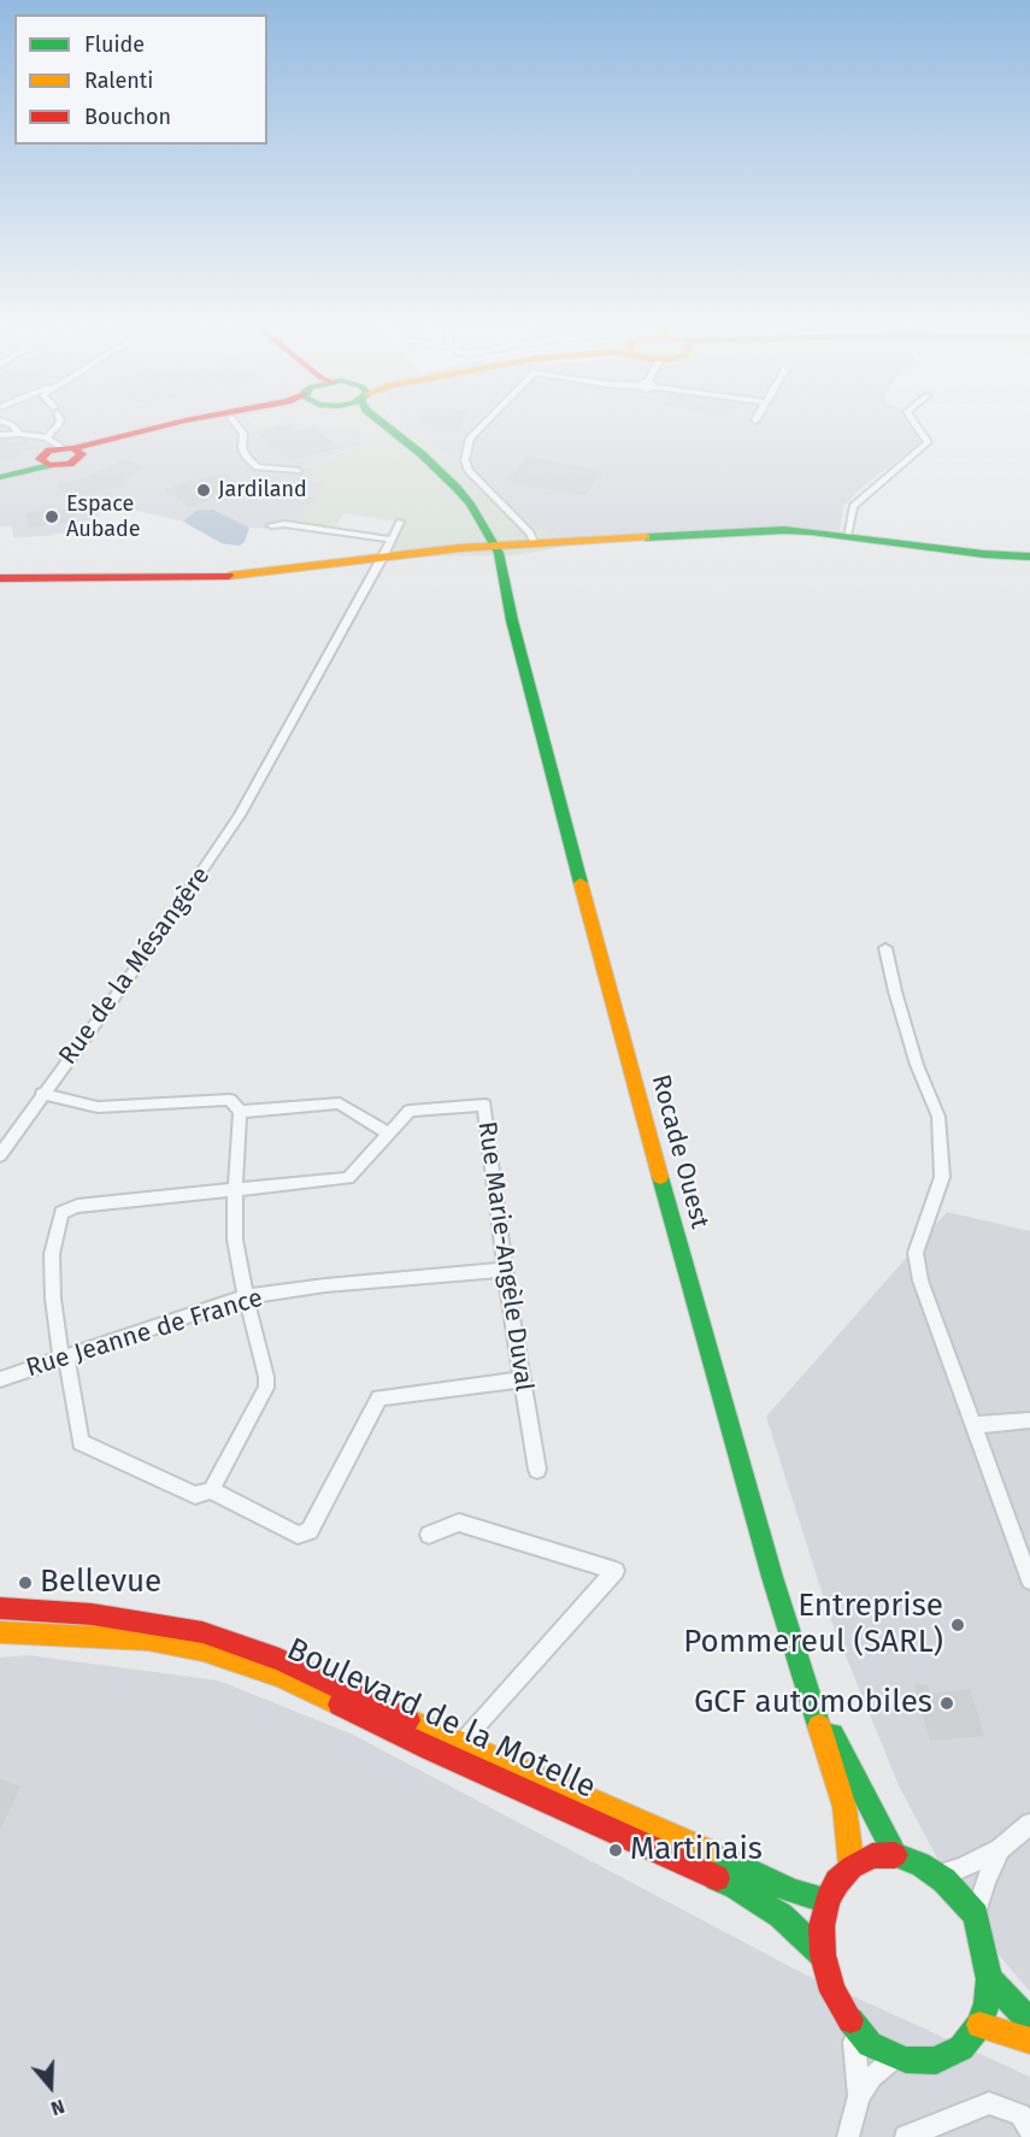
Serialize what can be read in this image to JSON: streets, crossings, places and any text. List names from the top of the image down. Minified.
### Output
{"streets":{"main road":["Rocade Ouest","Boulevard de la Motelle"],"street":["Rue de la Mésangère","Rue Marie-Angèle Duval","Rue Jeanne de France"]},"crossings":[["Rocade Ouest","Boulevard de la Motelle"],["Rue Marie-Angèle Duval","Rue Jeanne de France"]],"places":["Jardiland","Espace Aubade","Bellevue","Entreprise Pommereul (SARL)","GCF automobiles","Martinais"],"legend":["Fluide","Ralenti","Bouchon"],"north":"bottom"}
